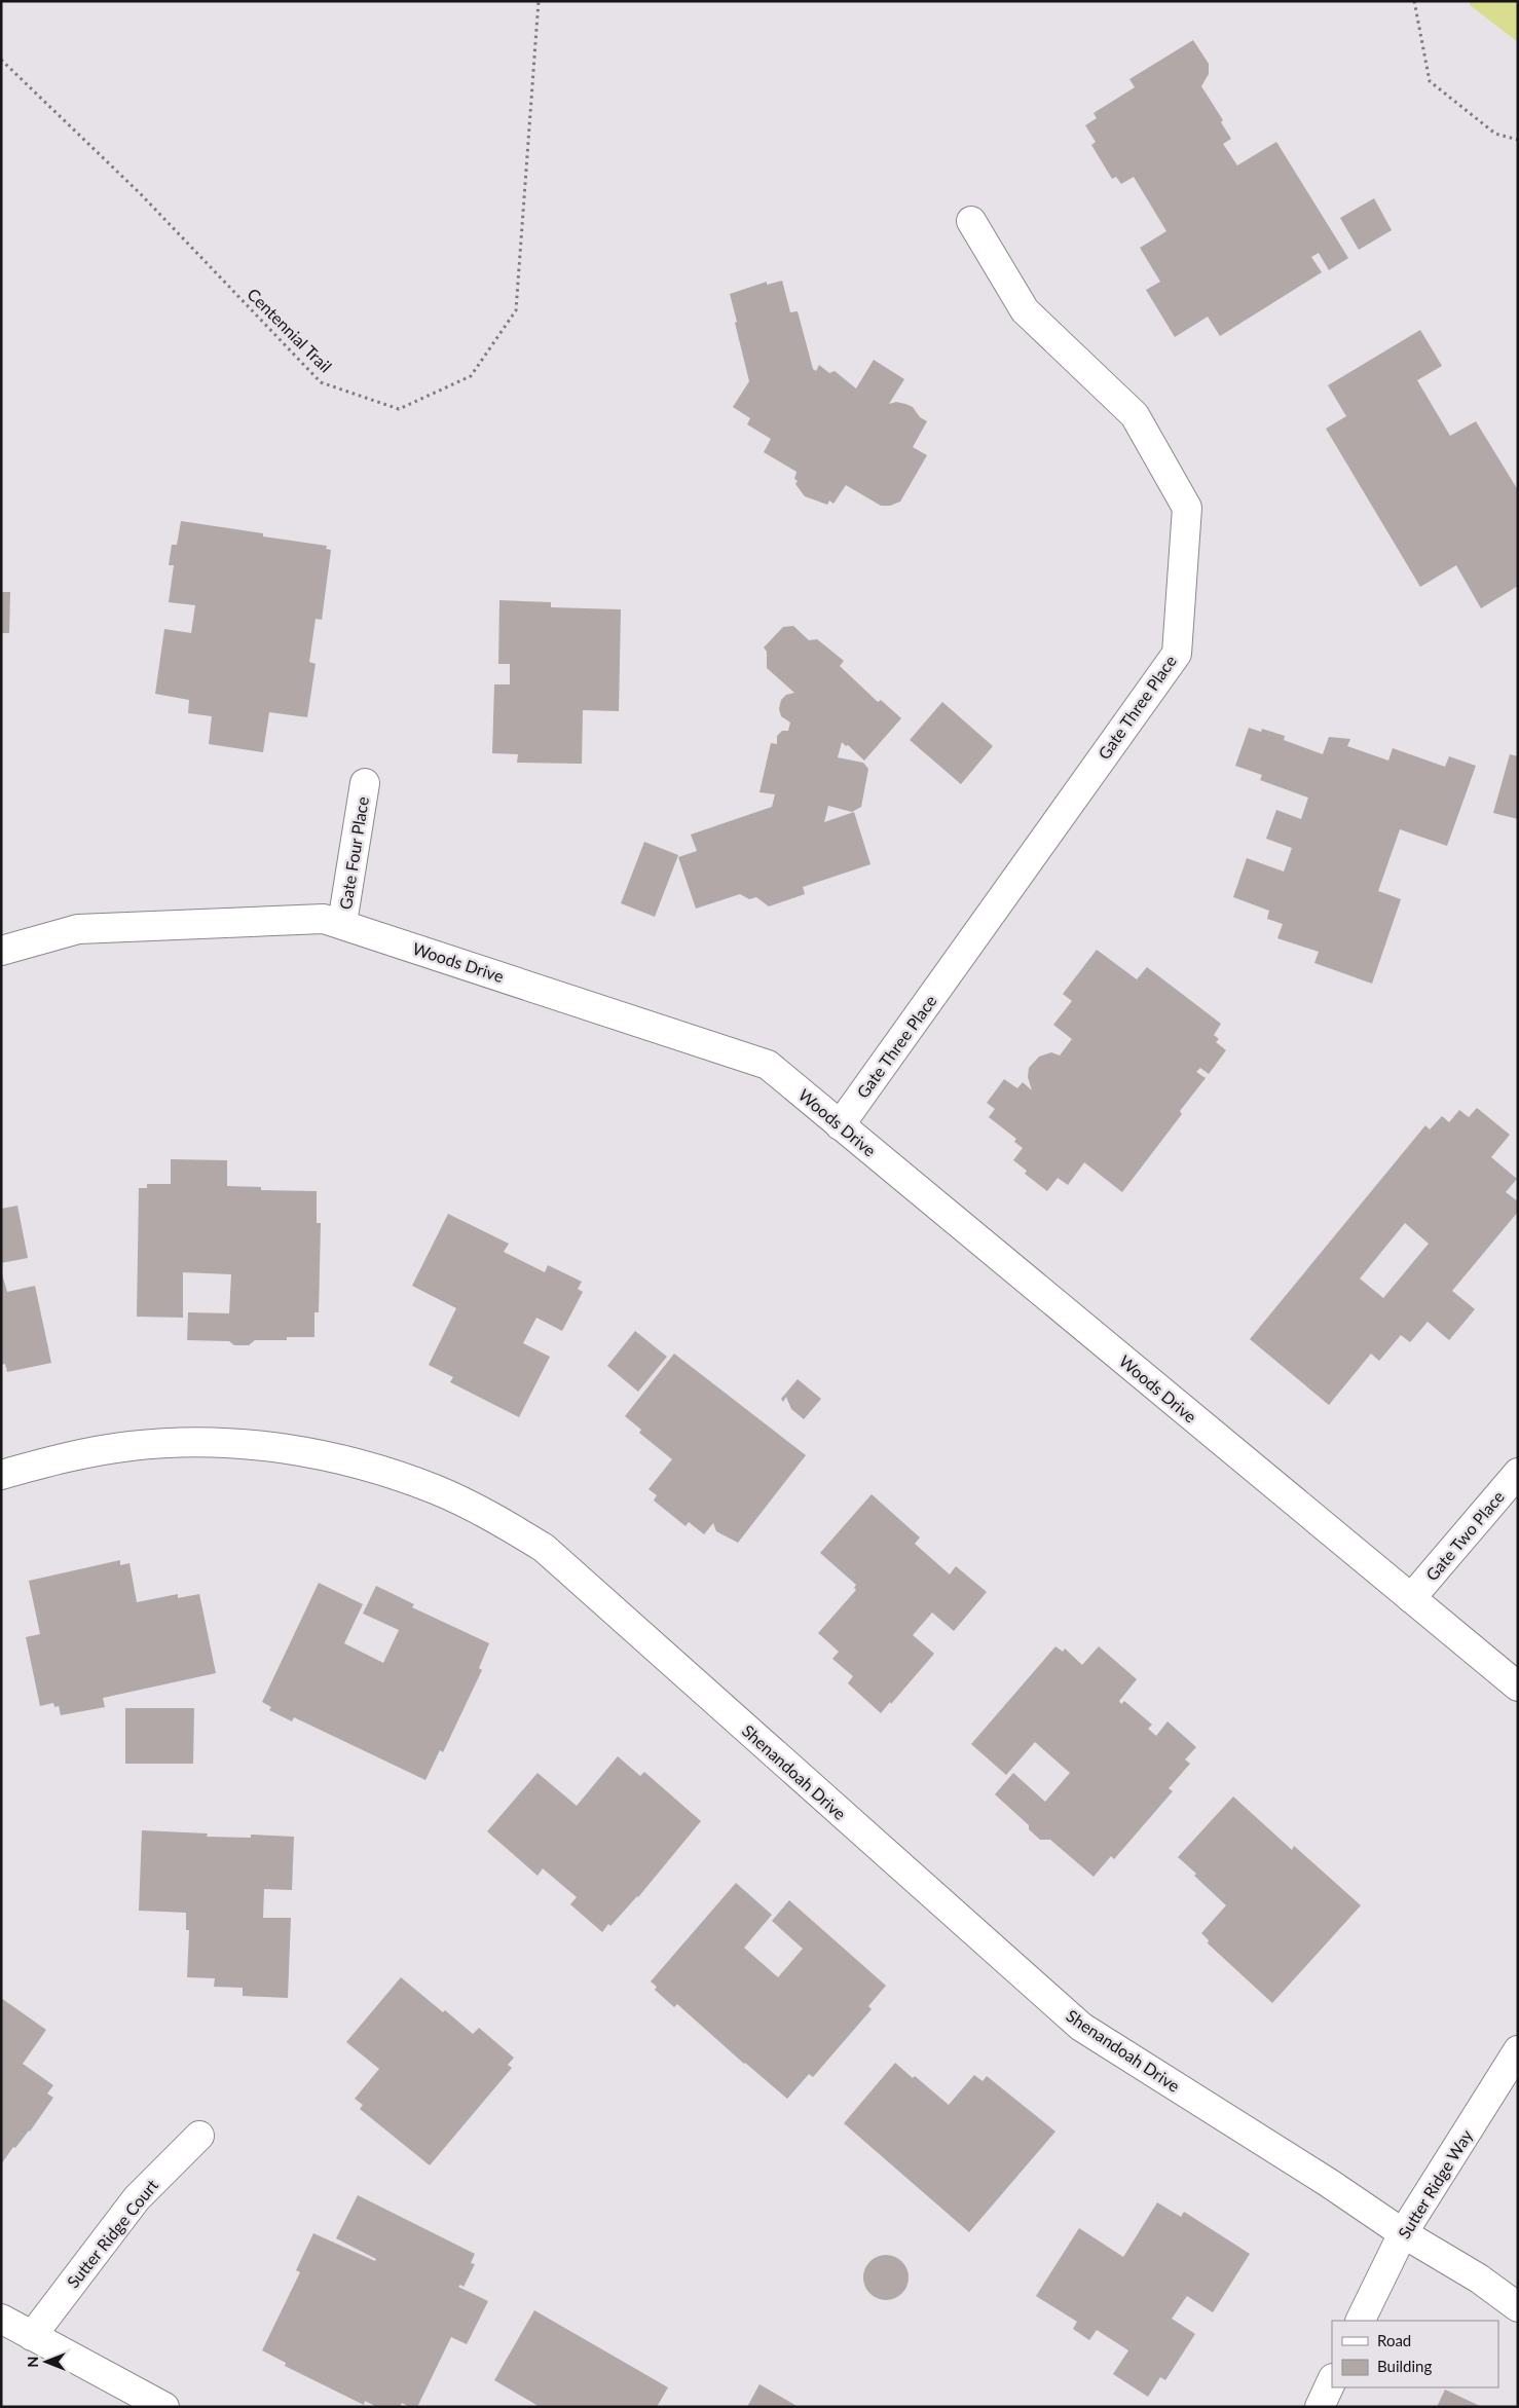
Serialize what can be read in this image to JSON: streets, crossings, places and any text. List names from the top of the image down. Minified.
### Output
{"streets":{"street":["Gate Three Place","Gate Four Place","Woods Drive","Gate Two Place","Shenandoah Drive","Sutter Ridge Way","Sutter Ridge Court"],"path":["Centennial Trail"]},"crossings":[["Gate Three Place","Woods Drive"],["Gate Four Place","Woods Drive"],["Woods Drive","Gate Two Place"],["Shenandoah Drive","Sutter Ridge Way"]],"legend":["Road","Building"],"north":"left"}
